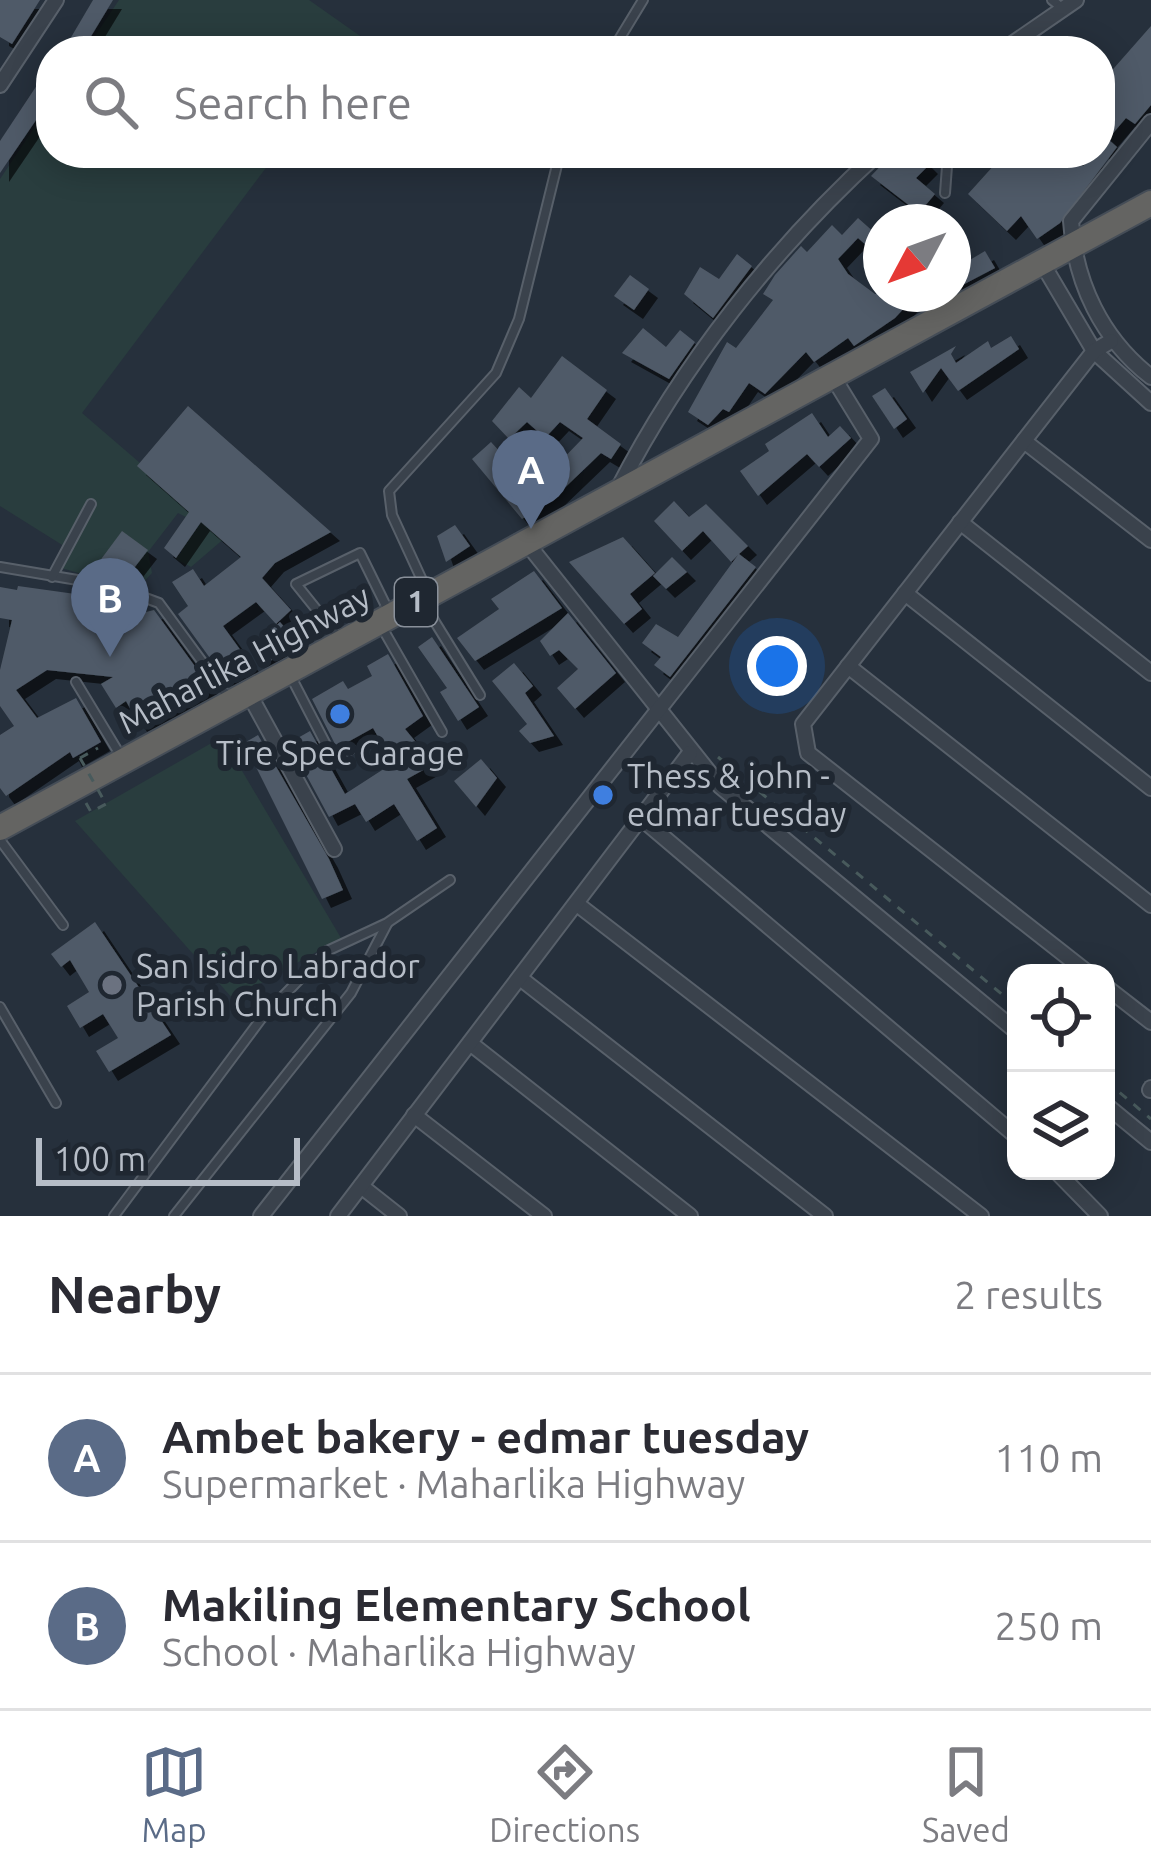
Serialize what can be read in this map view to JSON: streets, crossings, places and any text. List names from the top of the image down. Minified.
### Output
{"streets":{"highway":["1","Maharlika Highway"]},"places":["Tire Spec Garage","Thess & john - edmar tuesday","San Isidro Labrador Parish Church"],"scale_bar":"100 m","north":"bottom left","page":{"search":"Search here","pins":["A","B"],"scale":"100 m","heading":["Nearby","2 results"],"list":[{"mark":"A","name":"Ambet bakery - edmar tuesday","note":"Supermarket · Maharlika Highway","value":"110 m"},{"mark":"B","name":"Makiling Elementary School","note":"School · Maharlika Highway","value":"250 m"}],"nav":["Map","Directions","Saved"]}}
